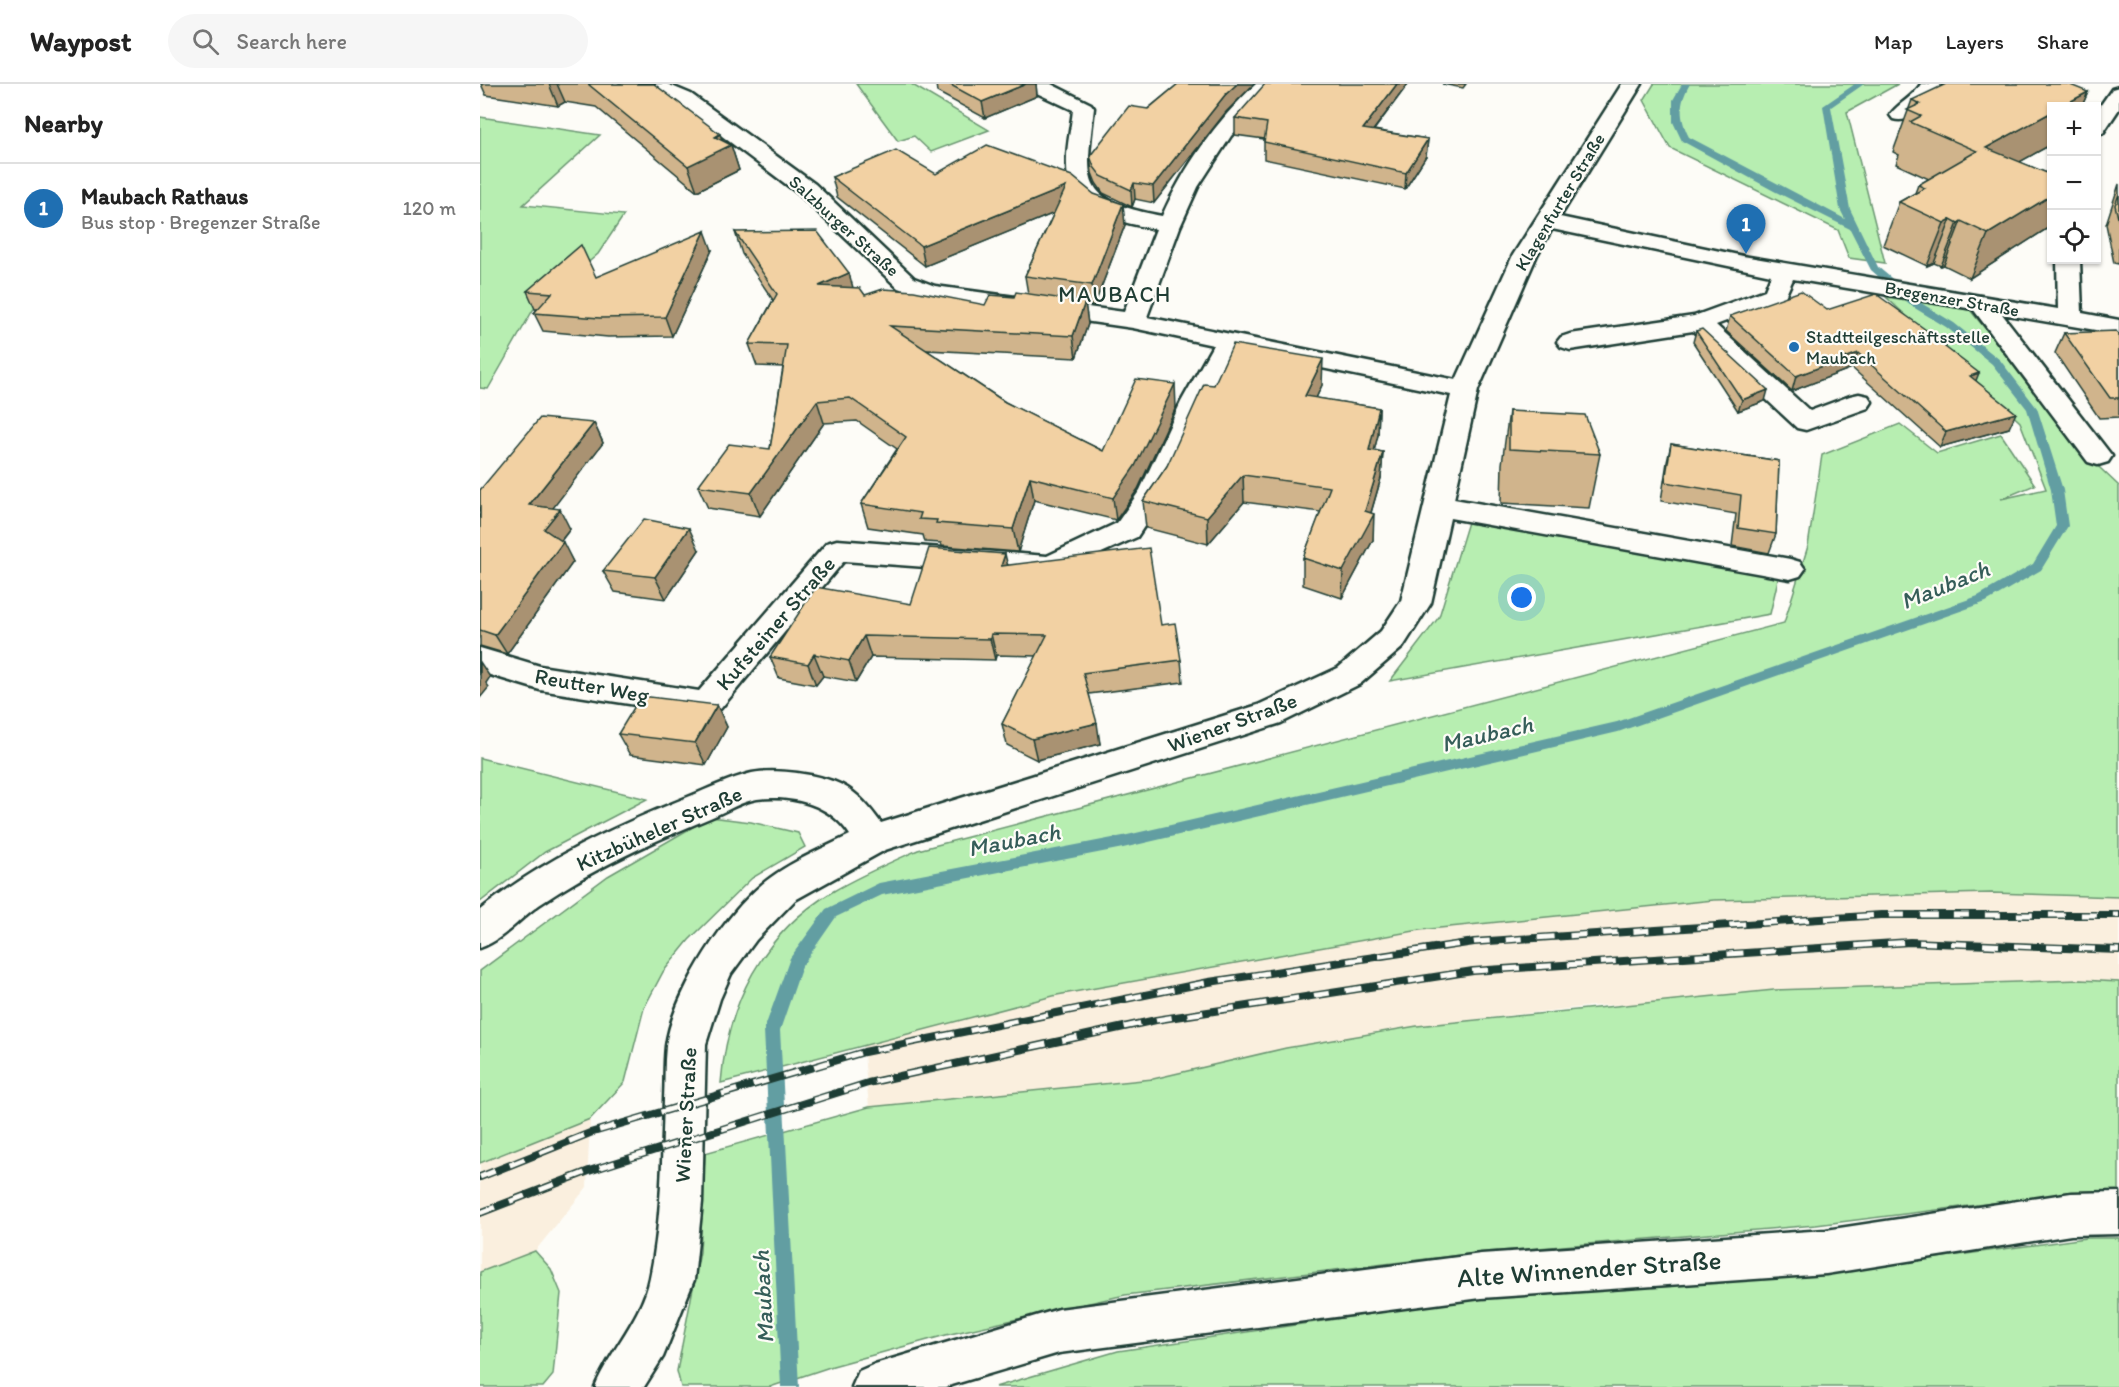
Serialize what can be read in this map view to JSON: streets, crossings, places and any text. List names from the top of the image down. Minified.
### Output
{"streets":{"street":["Klagenfurter Straße","Salzburger Straße","Bregenzer Straße","Kufsteiner Straße","Reutter Weg","Wiener Straße","Kitzbüheler Straße","Alte Winnender Straße"]},"crossings":[["Klagenfurter Straße","Bregenzer Straße"],["Klagenfurter Straße","Wiener Straße"],["Kufsteiner Straße","Reutter Weg"],["Wiener Straße","Kitzbüheler Straße"]],"districts":["MAUBACH"],"water":["Maubach"],"places":["Stadtteilgeschäftsstelle Maubach"],"page":{"header":"Waypost","search":"Search here","nav":["Map","Layers","Share"],"heading":"Nearby","map_buttons":["+","−"],"list":[{"mark":"1","name":"Maubach Rathaus","note":"Bus stop · Bregenzer Straße","value":"120 m"}],"pins":"1"}}
